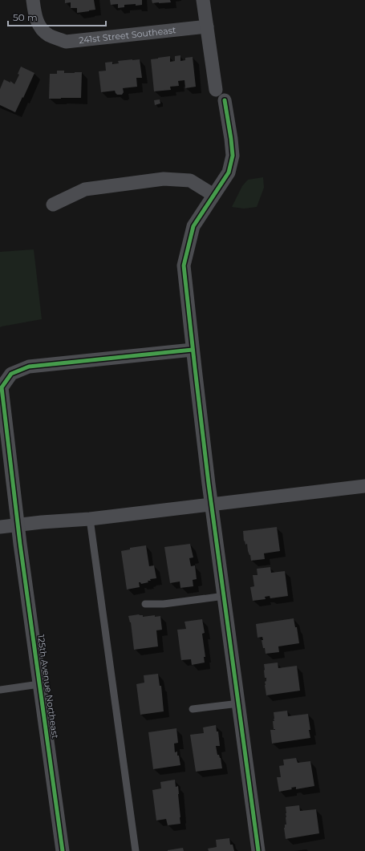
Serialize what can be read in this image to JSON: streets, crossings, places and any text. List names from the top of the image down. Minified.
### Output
{"streets":{"street":["241st Street Southeast","125th Avenue Northeast"]},"scale_bar":"50 m"}
